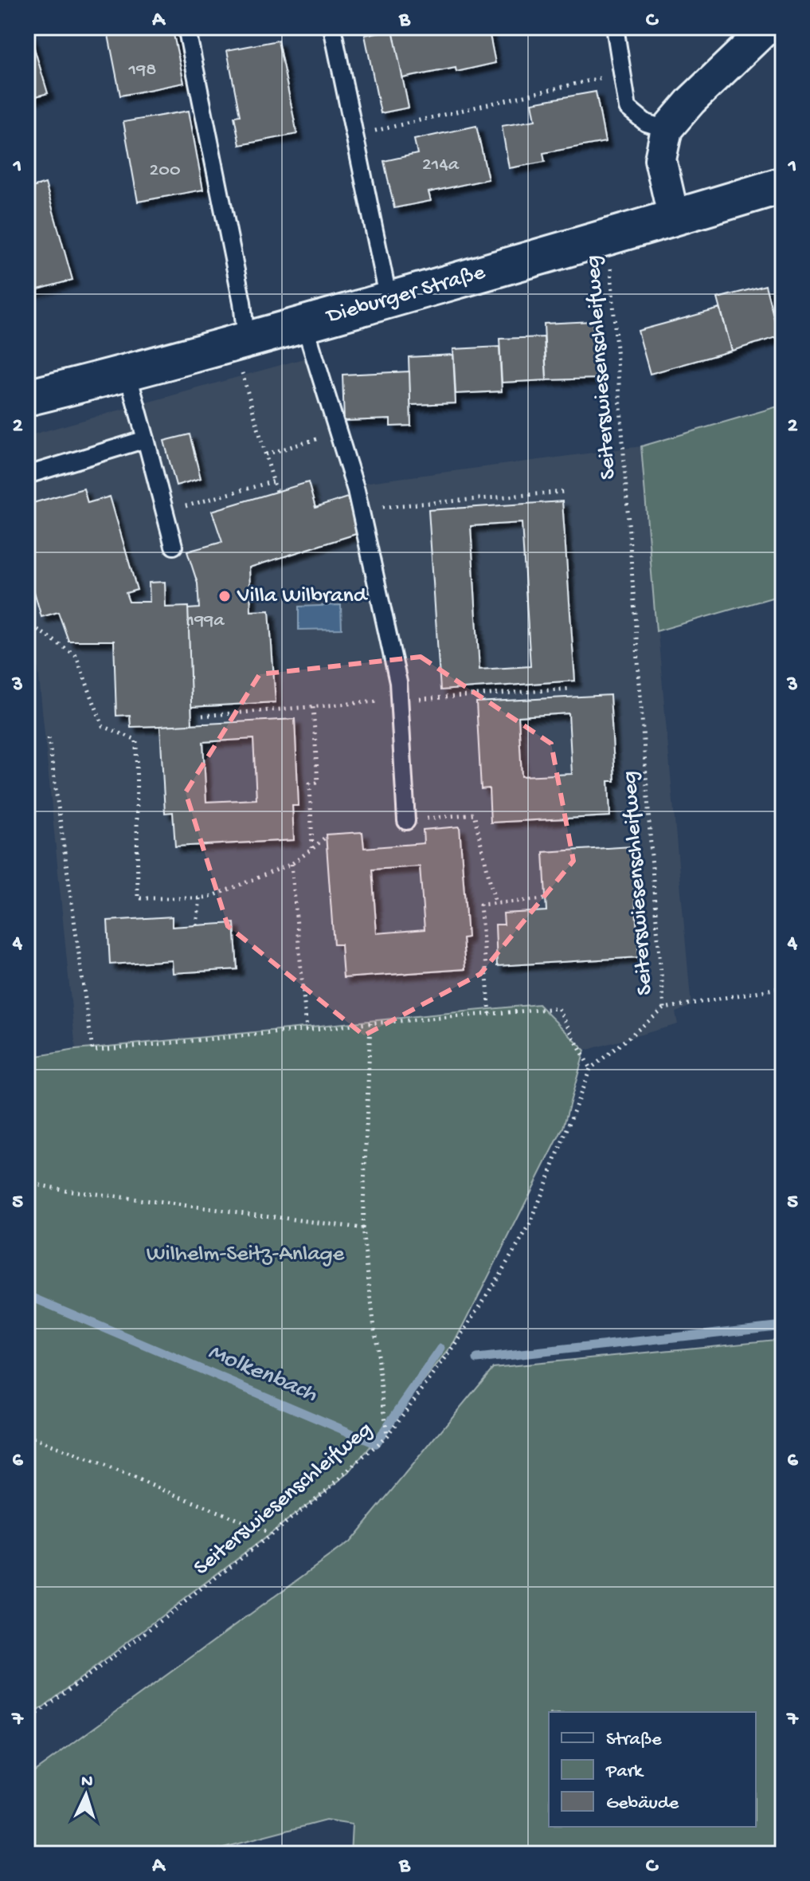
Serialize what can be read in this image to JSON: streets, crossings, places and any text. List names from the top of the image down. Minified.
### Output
{"streets":{"main road":["Dieburger Straße"],"path":["Seiterswiesenschleifweg"]},"crossings":[["Dieburger Straße","Seiterswiesenschleifweg"]],"water":["Molkenbach"],"parks":["Wilhelm-Seitz-Anlage"],"places":["Villa Wilbrand"],"house_numbers":["198","214a","200","199a"],"legend":["Straße","Park","Gebäude"],"north":"top","grid":{"columns":["A","B","C"],"rows":["1","2","3","4","5","6","7"]}}
